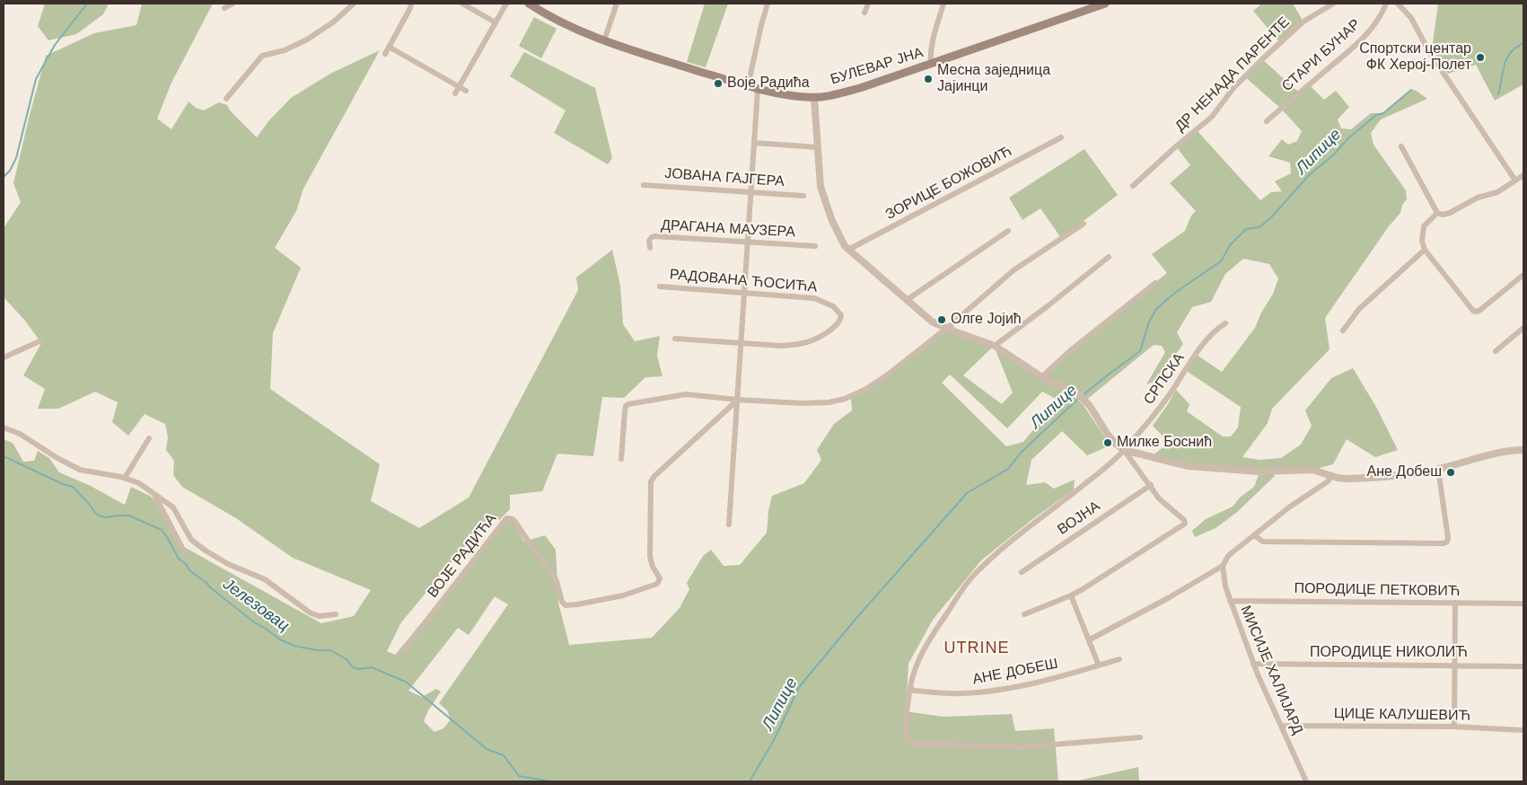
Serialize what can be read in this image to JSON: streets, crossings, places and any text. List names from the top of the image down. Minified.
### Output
{"streets":{"main road":["БУЛЕВАР ЈНА"],"street":["СТАРИ БУНАР","ДР НЕНАДА ПАРЕНТЕ","ЈОВАНА ГАЈГЕРА","ЗОРИЦЕ БОЖОВИЋ","ДРАГАНА МАУЗЕРА","РАДОВАНА ЋОСИЋА","СРПСКА","ВОЈНА","ВОЈЕ РАДИЋА","ПОРОДИЦЕ ПЕТКОВИЋ","ПОРОДИЦЕ НИКОЛИЋ","МИСИЈЕ ХАЛИЈАРД","АНЕ ДОБЕШ","ЦИЦЕ КАЛУШЕВИЋ"]},"crossings":[["СРПСКА","АНЕ ДОБЕШ"],["ПОРОДИЦЕ ПЕТКОВИЋ","МИСИЈЕ ХАЛИЈАРД"],["ПОРОДИЦЕ НИКОЛИЋ","МИСИЈЕ ХАЛИЈАРД"],["МИСИЈЕ ХАЛИЈАРД","ЦИЦЕ КАЛУШЕВИЋ"]],"districts":["UTRINE"],"water":["Липице","Јелезовац"],"places":["Спортски центар ФК Херој-Полет","Месна заједница Јајинци","Воје Радића","Олге Јојић","Милке Боснић","Ане Добеш"]}
